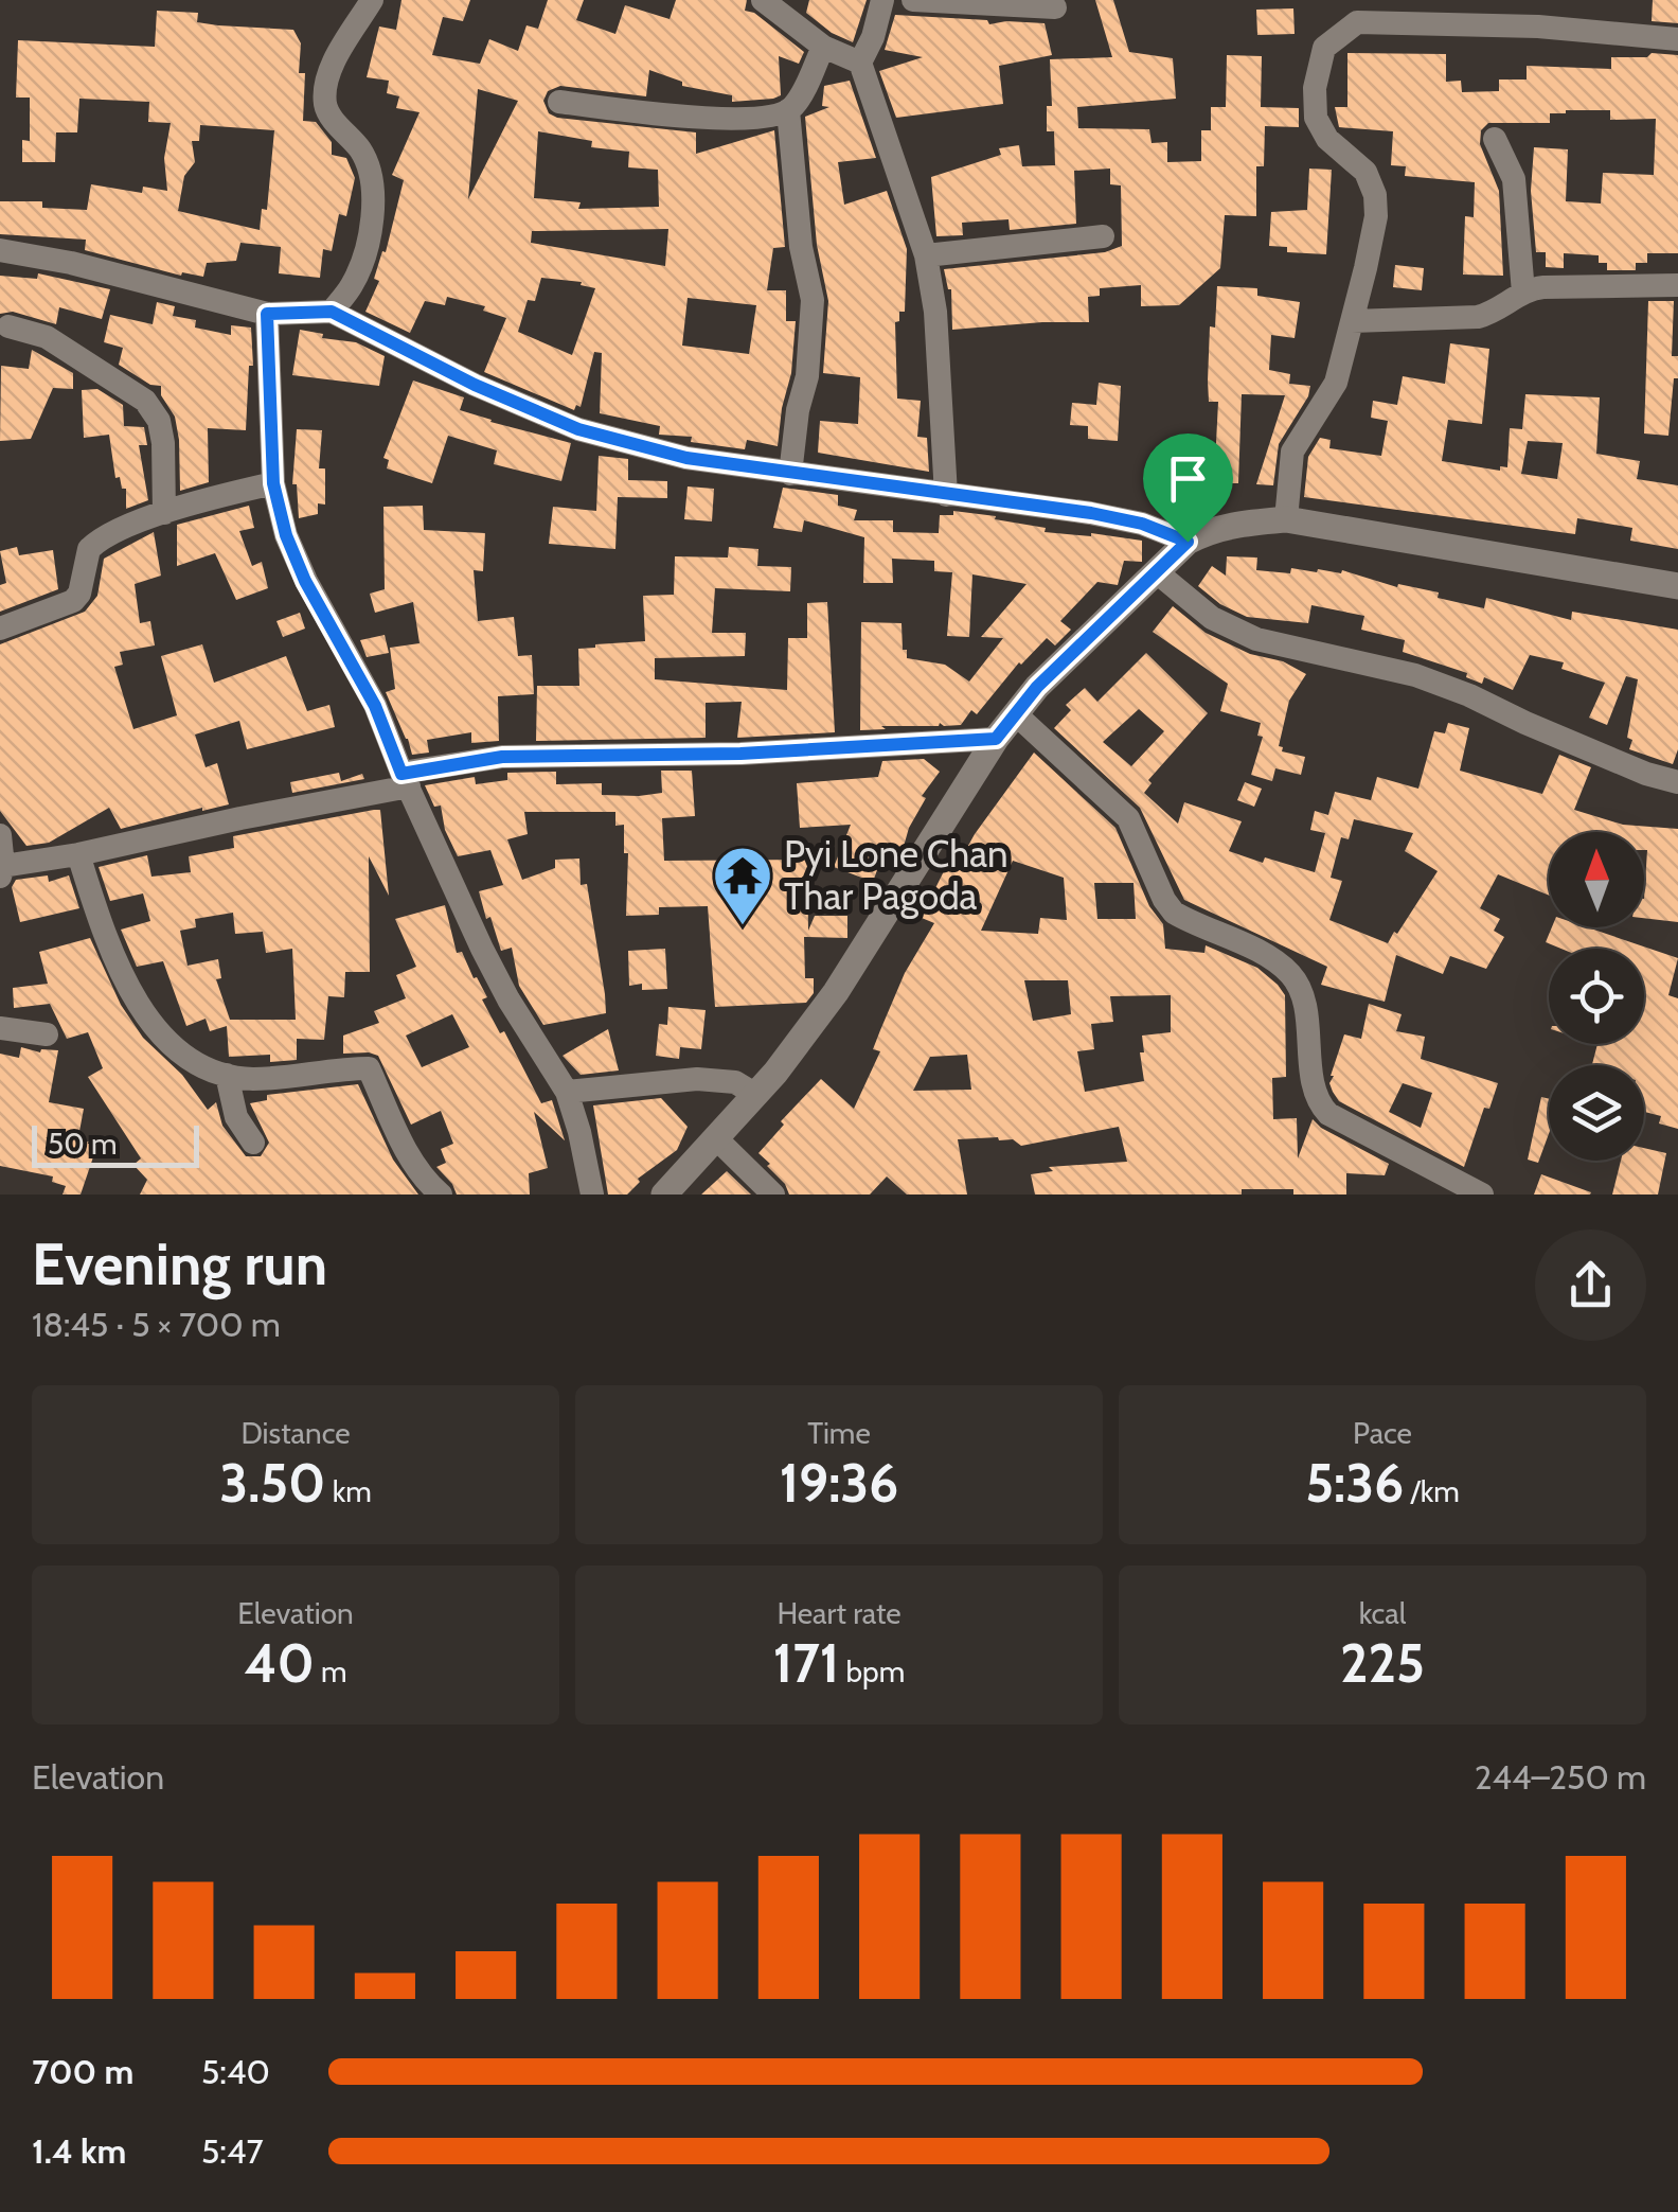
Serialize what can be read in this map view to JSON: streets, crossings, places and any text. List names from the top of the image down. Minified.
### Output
{"places":{"temple":["Pyi Lone Chan Thar Pagoda"]},"scale_bar":"50 m","north":"top","page":{"scale":"50 m","heading":["Evening run","18:45 · 5 × 700 m"],"stats":[["Distance","3.50 km"],["Time","19:36"],["Pace","5:36 /km"],["Elevation","40 m"],["Heart rate","171 bpm"],["kcal","225"]],"chart":["Elevation","244–250 m"],"list":[{"name":"700 m","note":"5:40"},{"name":"1.4 km","note":"5:47"}]}}
